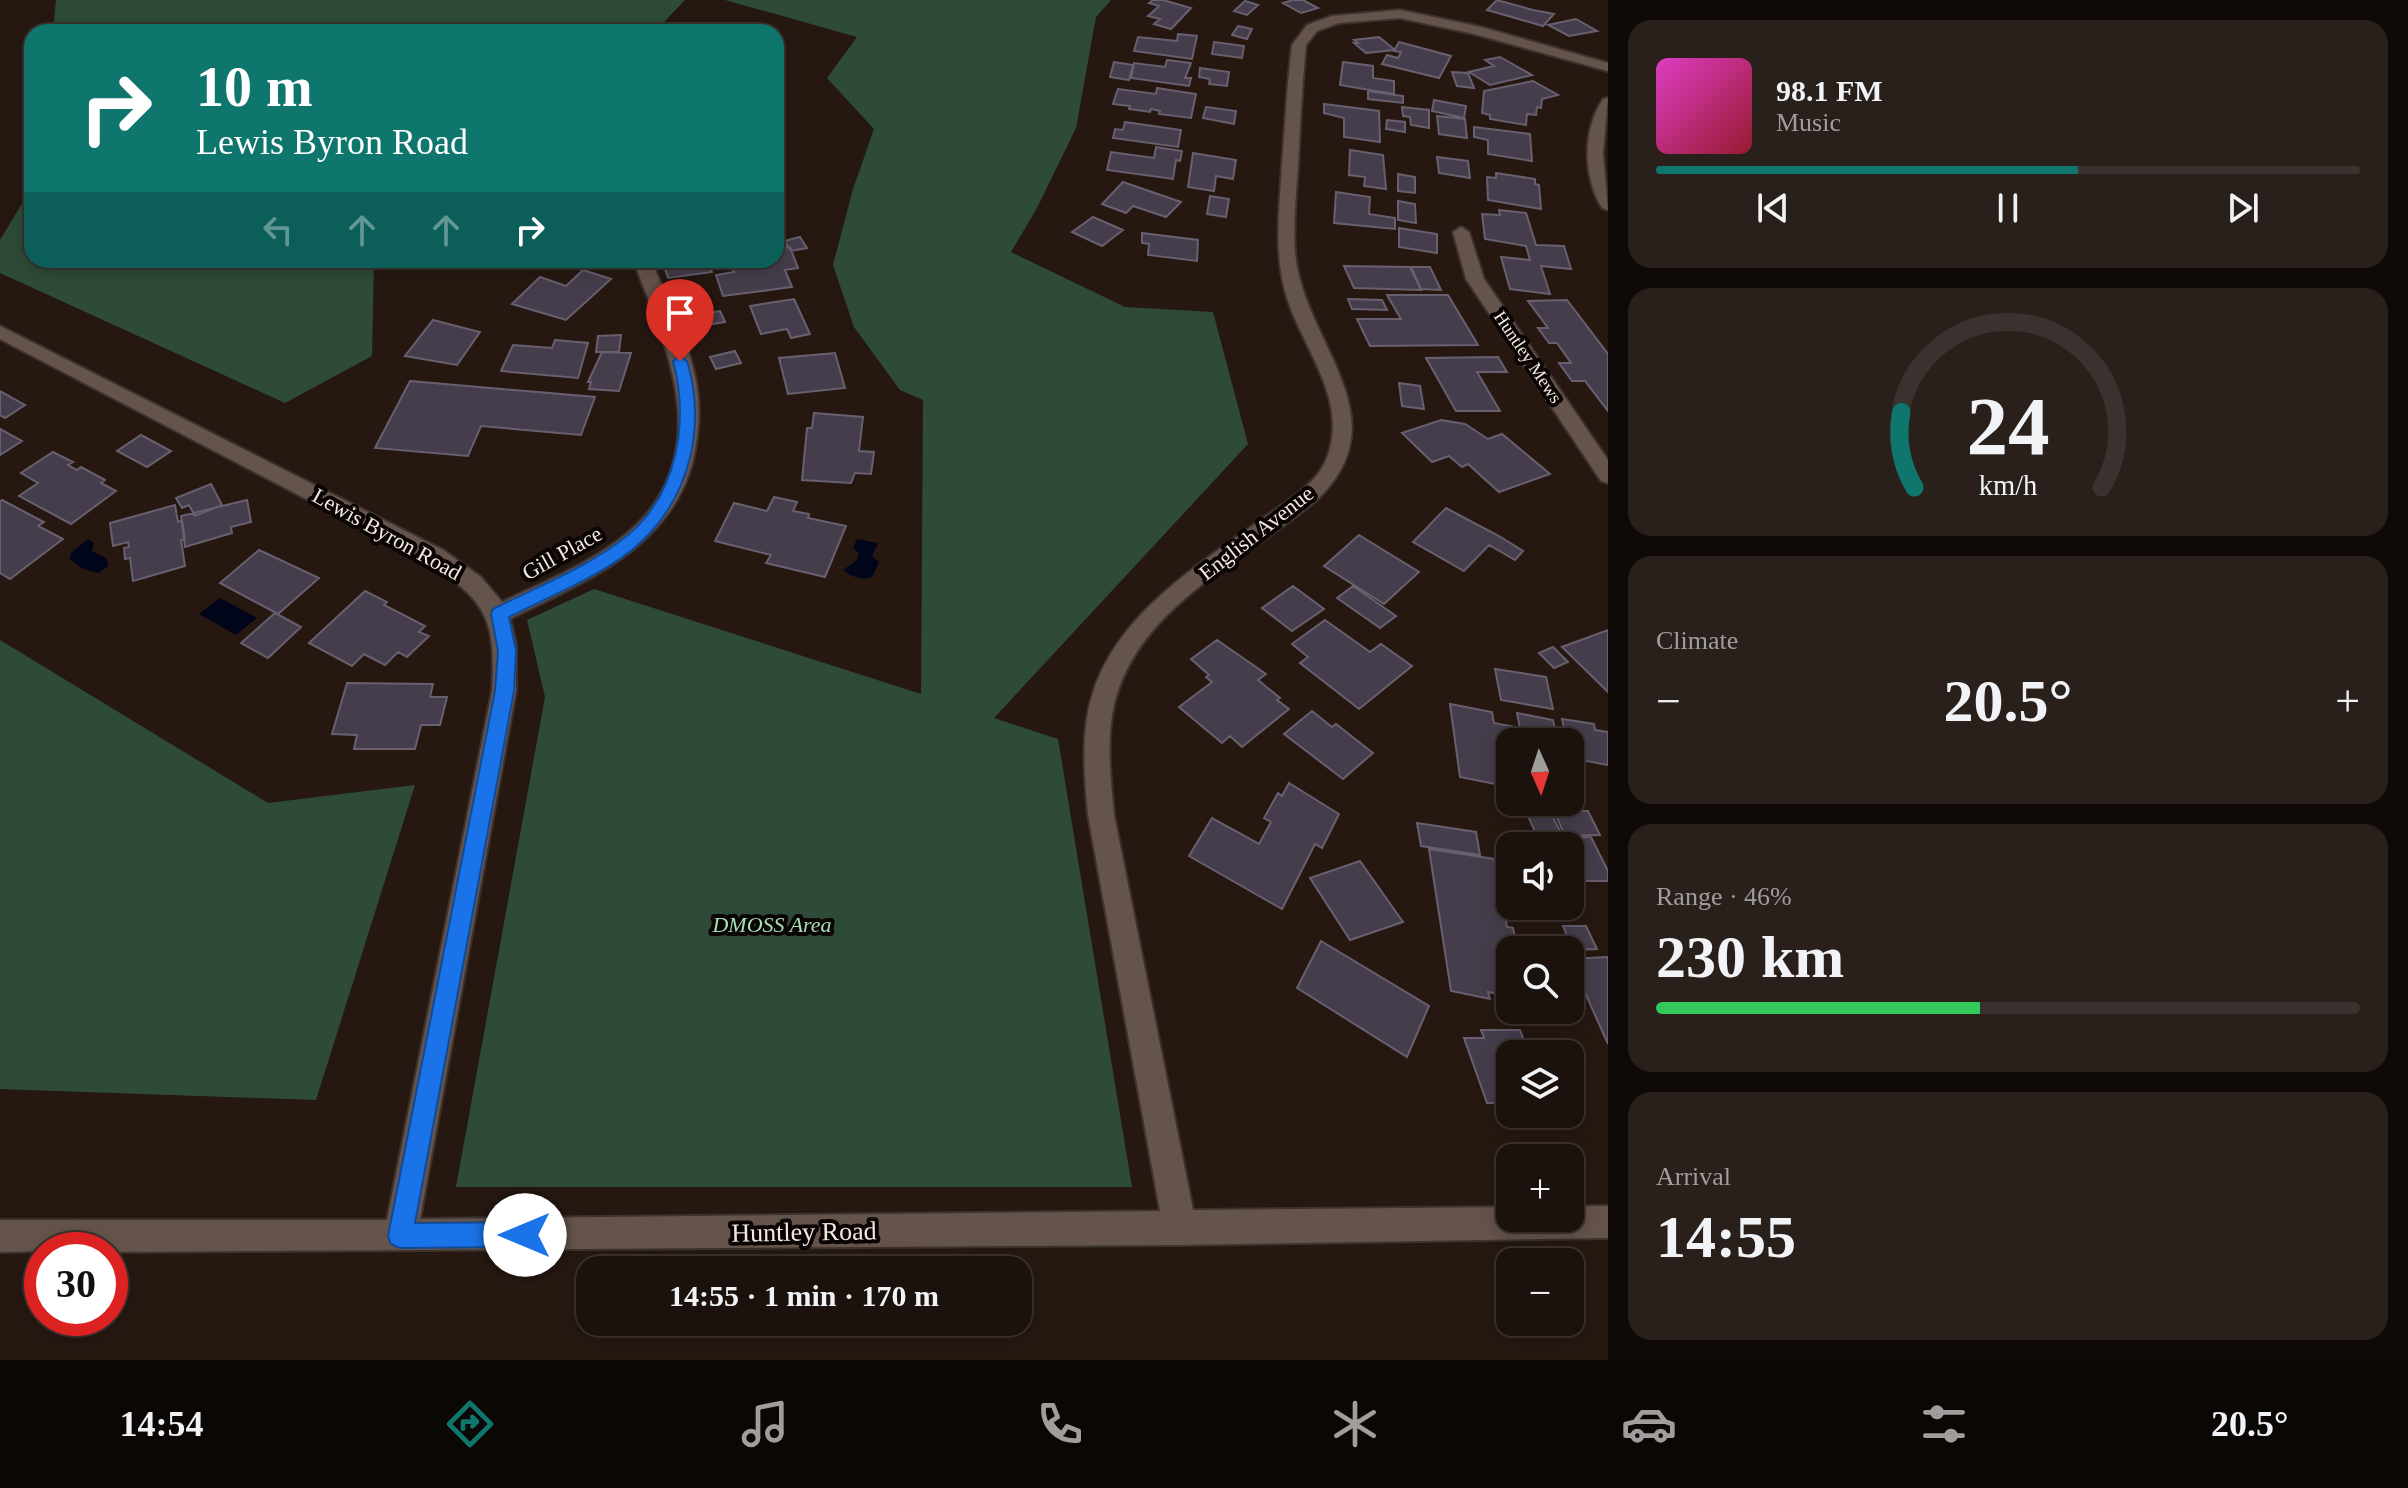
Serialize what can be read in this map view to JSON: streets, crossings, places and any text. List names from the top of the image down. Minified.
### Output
{"streets":{"street":["Huntley Mews","English Avenue","Lewis Byron Road","Gill Place","Huntley Road"]},"crossings":[["English Avenue","Huntley Road"],["Lewis Byron Road","Gill Place"]],"parks":["DMOSS Area"],"north":"bottom","page":{"turn":["10 m","Lewis Byron Road"],"song":["98.1 FM","Music"],"tile":["Climate",["Range · 46%","230 km"],["Arrival","14:55"]],"heat":["−","20.5°","+"],"map_buttons":["+","−"],"limit":"30","trip":"14:55 · 1 min · 170 m","tabs":["14:54","20.5°"],"gauge":["24","km/h"]}}
